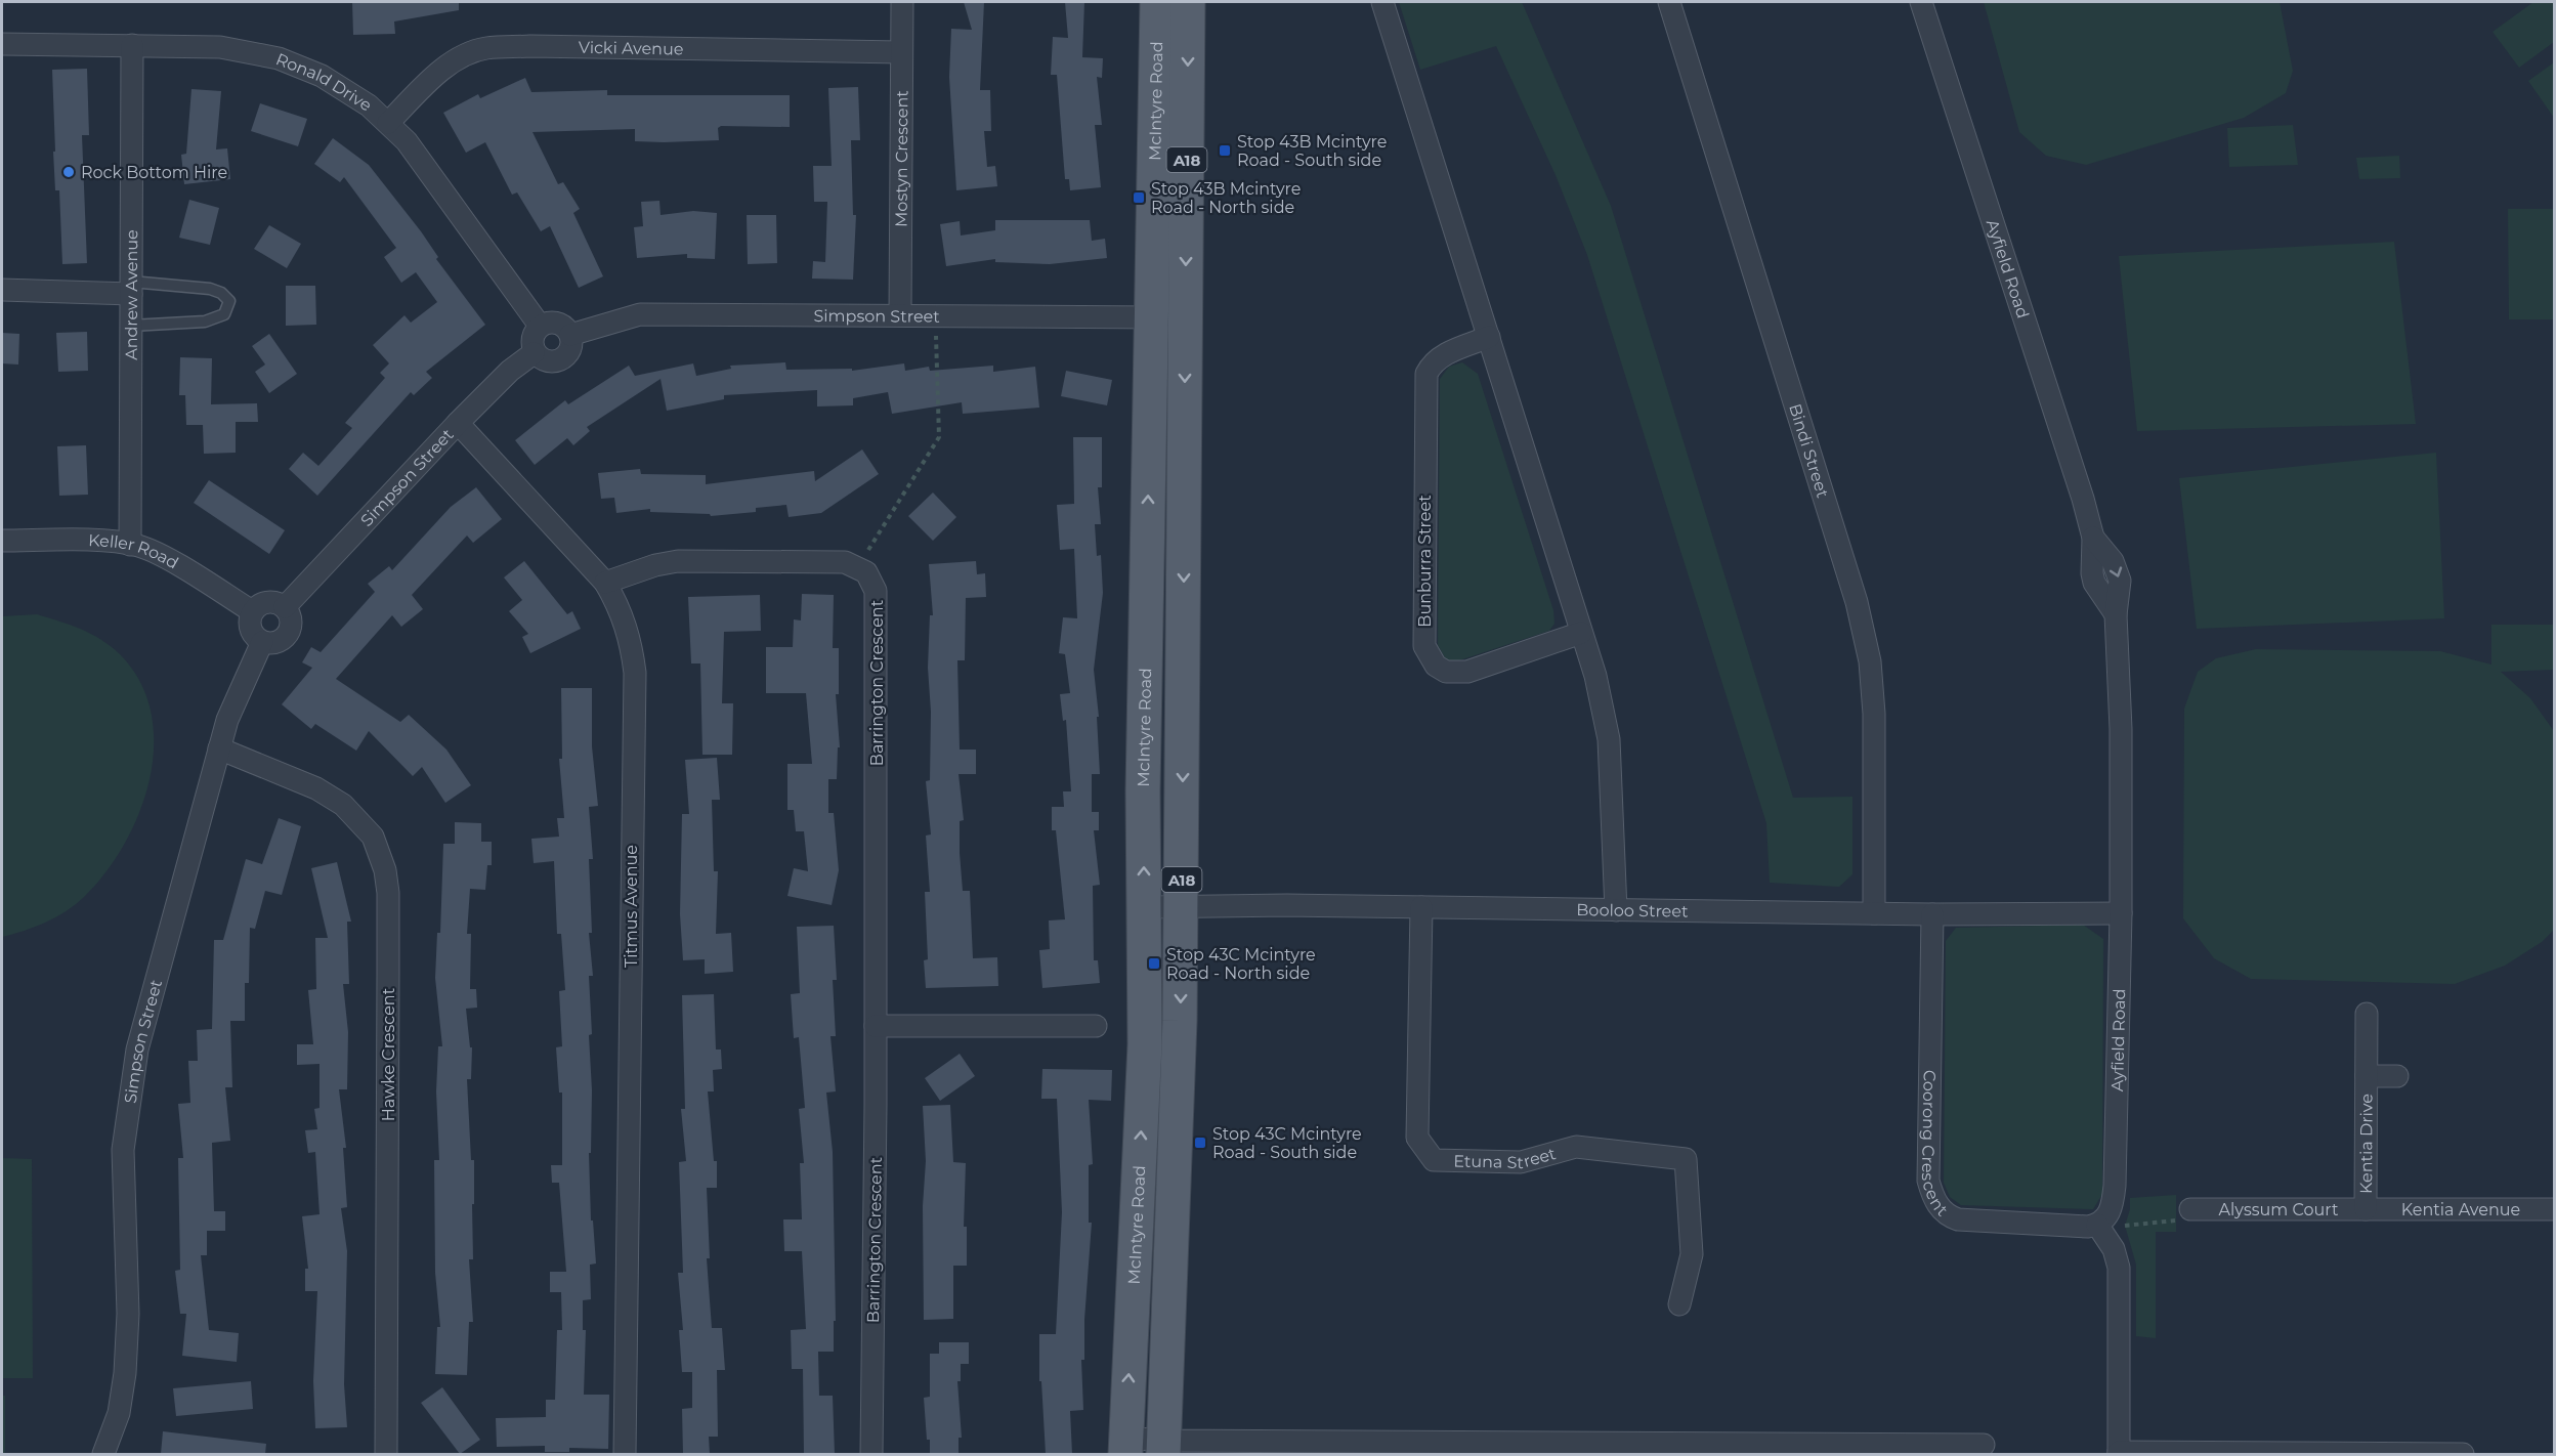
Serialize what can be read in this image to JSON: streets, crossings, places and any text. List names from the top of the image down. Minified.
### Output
{"streets":{"main road":["McIntyre Road","A18"],"street":["Vicki Avenue","Ronald Drive","Mostyn Crescent","Ayfield Road","Andrew Avenue","Simpson Street","Bindi Street","Keller Road","Bunburra Street","Barrington Crescent","Titmus Avenue","Booloo Street","Hawke Crescent","Coorong Crescent","Kentia Drive","Etuna Street","Alyssum Court","Kentia Avenue"]},"crossings":[["Vicki Avenue","Ronald Drive"],["Vicki Avenue","Mostyn Crescent"],["Ronald Drive","Andrew Avenue"],["Ronald Drive","Simpson Street"],["McIntyre Road","Simpson Street"],["McIntyre Road","Booloo Street"],["Mostyn Crescent","Simpson Street"],["Ayfield Road","Booloo Street"],["Ayfield Road","Coorong Crescent"],["Andrew Avenue","Keller Road"],["Simpson Street","Keller Road"],["Simpson Street","Titmus Avenue"],["Simpson Street","Hawke Crescent"],["Bindi Street","Booloo Street"],["Booloo Street","Coorong Crescent"],["Booloo Street","Etuna Street"],["Kentia Drive","Alyssum Court"],["Kentia Drive","Kentia Avenue"],["Alyssum Court","Kentia Avenue"]],"places":{"transit":["Stop 43B Mcintyre Road - South side","Stop 43B Mcintyre Road - North side","Stop 43C Mcintyre Road - North side","Stop 43C Mcintyre Road - South side"],"other":["Rock Bottom Hire"]}}
